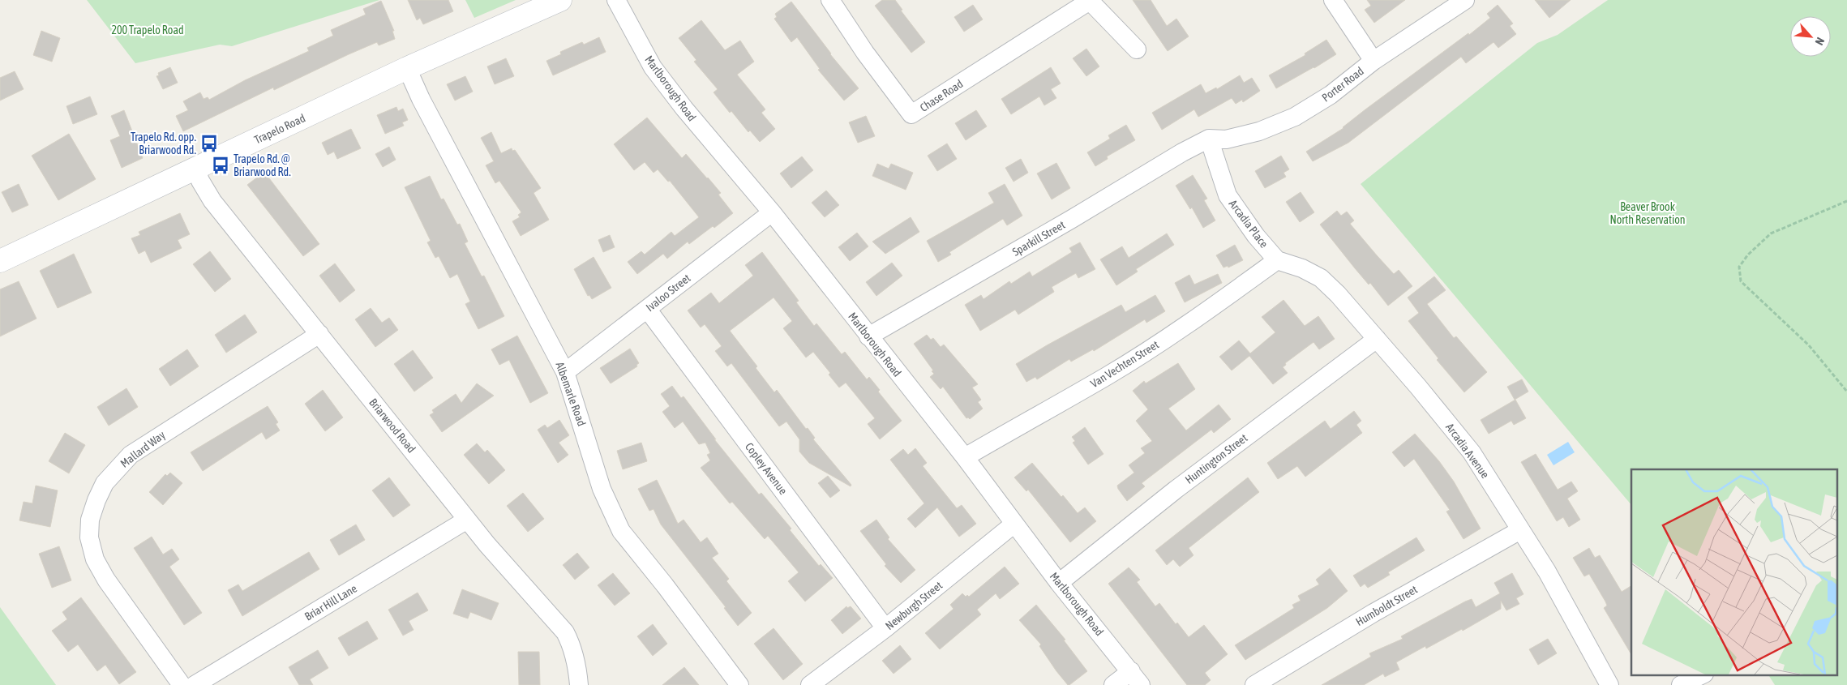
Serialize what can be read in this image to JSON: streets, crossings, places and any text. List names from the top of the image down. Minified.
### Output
{"streets":{"main road":["Trapelo Road"],"street":["Porter Road","Marlborough Road","Chase Road","Arcadia Place","Sparkill Street","Ivaloo Street","Van Vechten Street","Albemarle Road","Briarwood Road","Mallard Way","Arcadia Avenue","Huntington Street","Copley Avenue","Briar Hill Lane","Newburgh Street","Humboldt Street"]},"crossings":[["Porter Road","Arcadia Place"],["Porter Road","Sparkill Street"],["Marlborough Road","Sparkill Street"],["Marlborough Road","Ivaloo Street"],["Marlborough Road","Van Vechten Street"],["Marlborough Road","Huntington Street"],["Marlborough Road","Newburgh Street"],["Trapelo Road","Albemarle Road"],["Trapelo Road","Briarwood Road"],["Arcadia Place","Sparkill Street"],["Arcadia Place","Van Vechten Street"],["Arcadia Place","Arcadia Avenue"],["Ivaloo Street","Albemarle Road"],["Ivaloo Street","Copley Avenue"],["Van Vechten Street","Arcadia Avenue"],["Briarwood Road","Mallard Way"],["Briarwood Road","Briar Hill Lane"],["Arcadia Avenue","Huntington Street"],["Arcadia Avenue","Humboldt Street"],["Copley Avenue","Newburgh Street"]],"parks":["200 Trapelo Road","Beaver Brook North Reservation"],"places":{"bus stop":["Trapelo Rd. opp. Briarwood Rd.","Trapelo Rd. @ Briarwood Rd."]},"north":"bottom right"}
